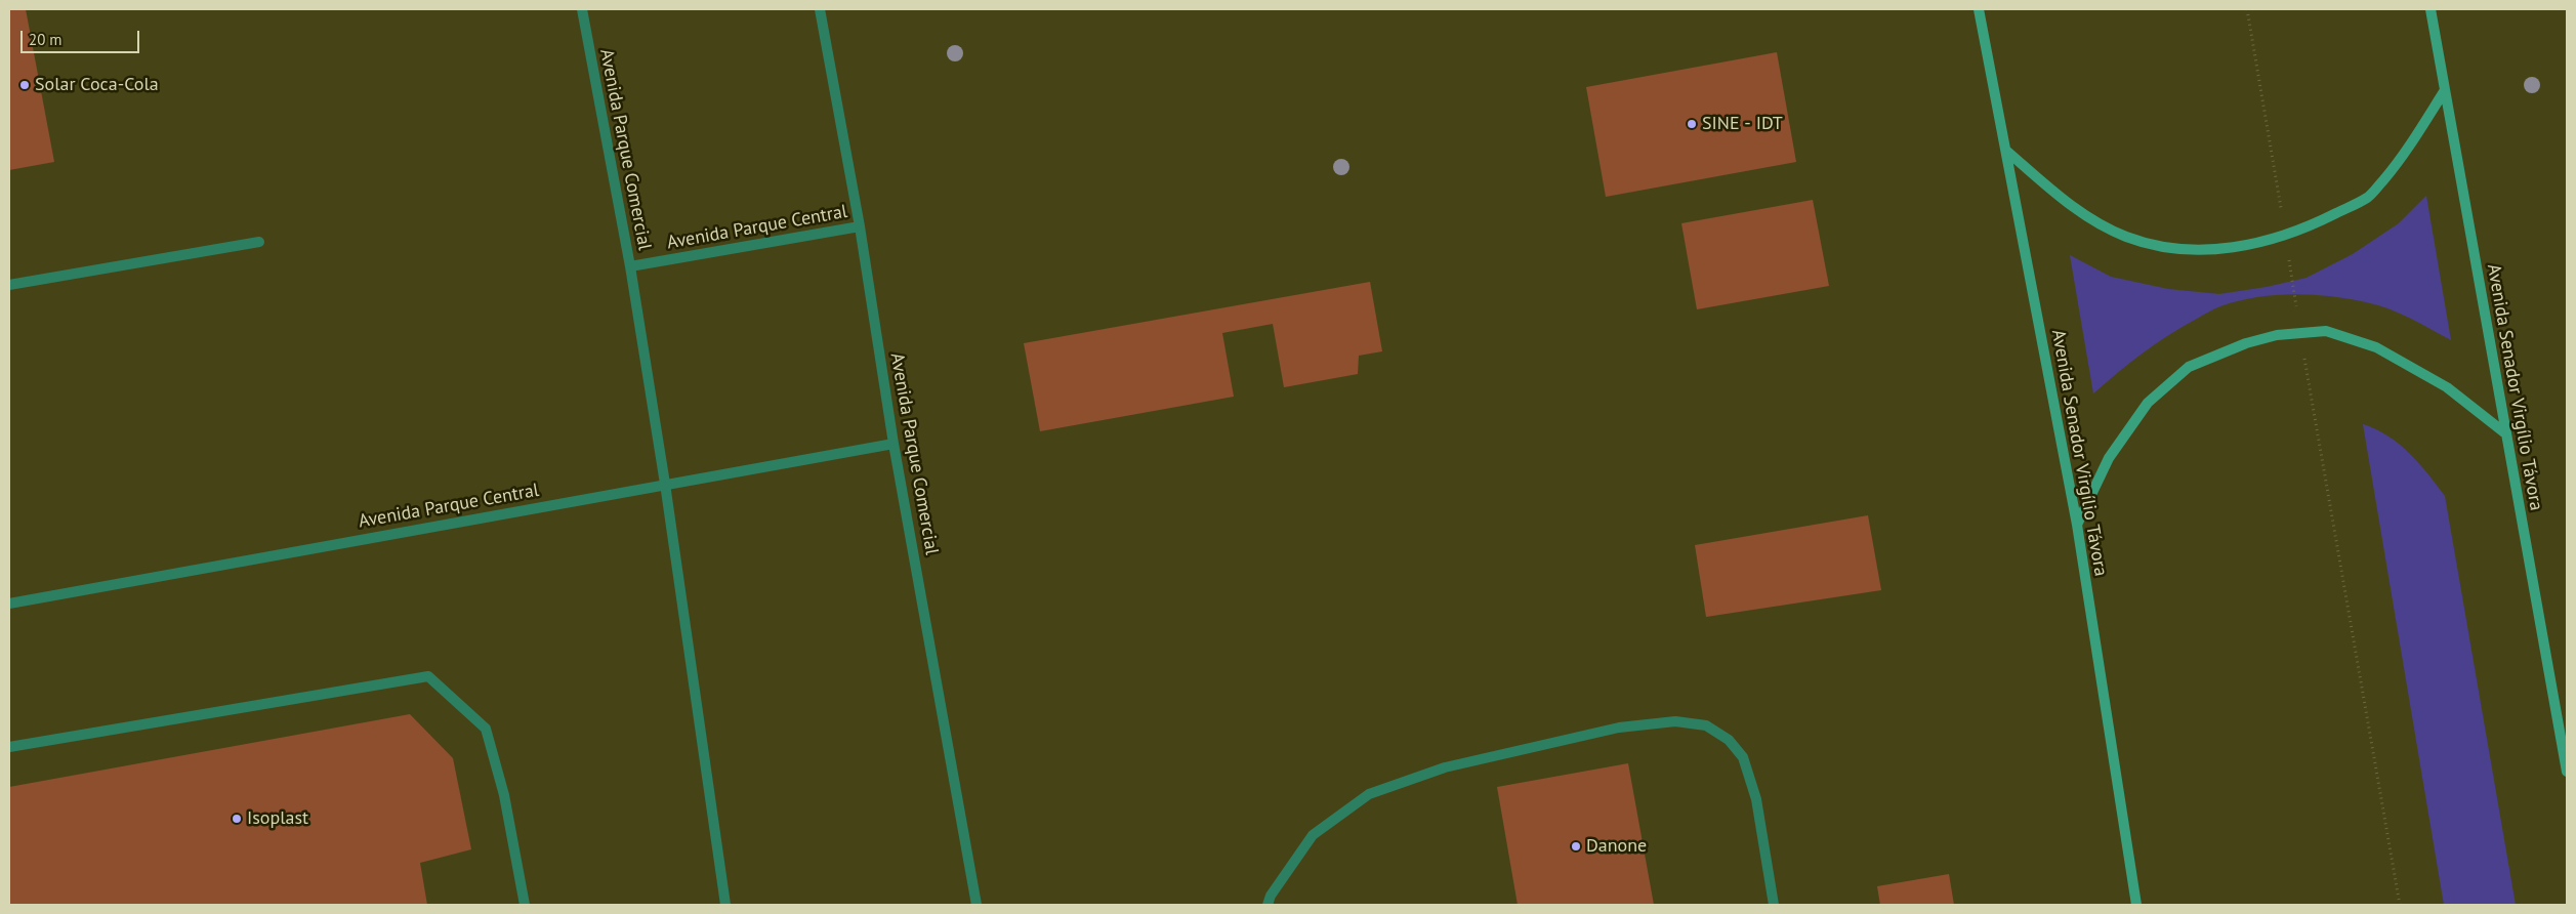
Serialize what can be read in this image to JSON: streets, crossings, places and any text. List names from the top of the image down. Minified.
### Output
{"streets":{"main road":["Avenida Senador Virgílio Távora"],"street":["Avenida Parque Comercial","Avenida Parque Central"]},"crossings":[["Avenida Parque Comercial","Avenida Parque Central"]],"places":["Solar Coca-Cola","SINE - IDT","Isoplast","Danone"],"scale_bar":"20 m"}
